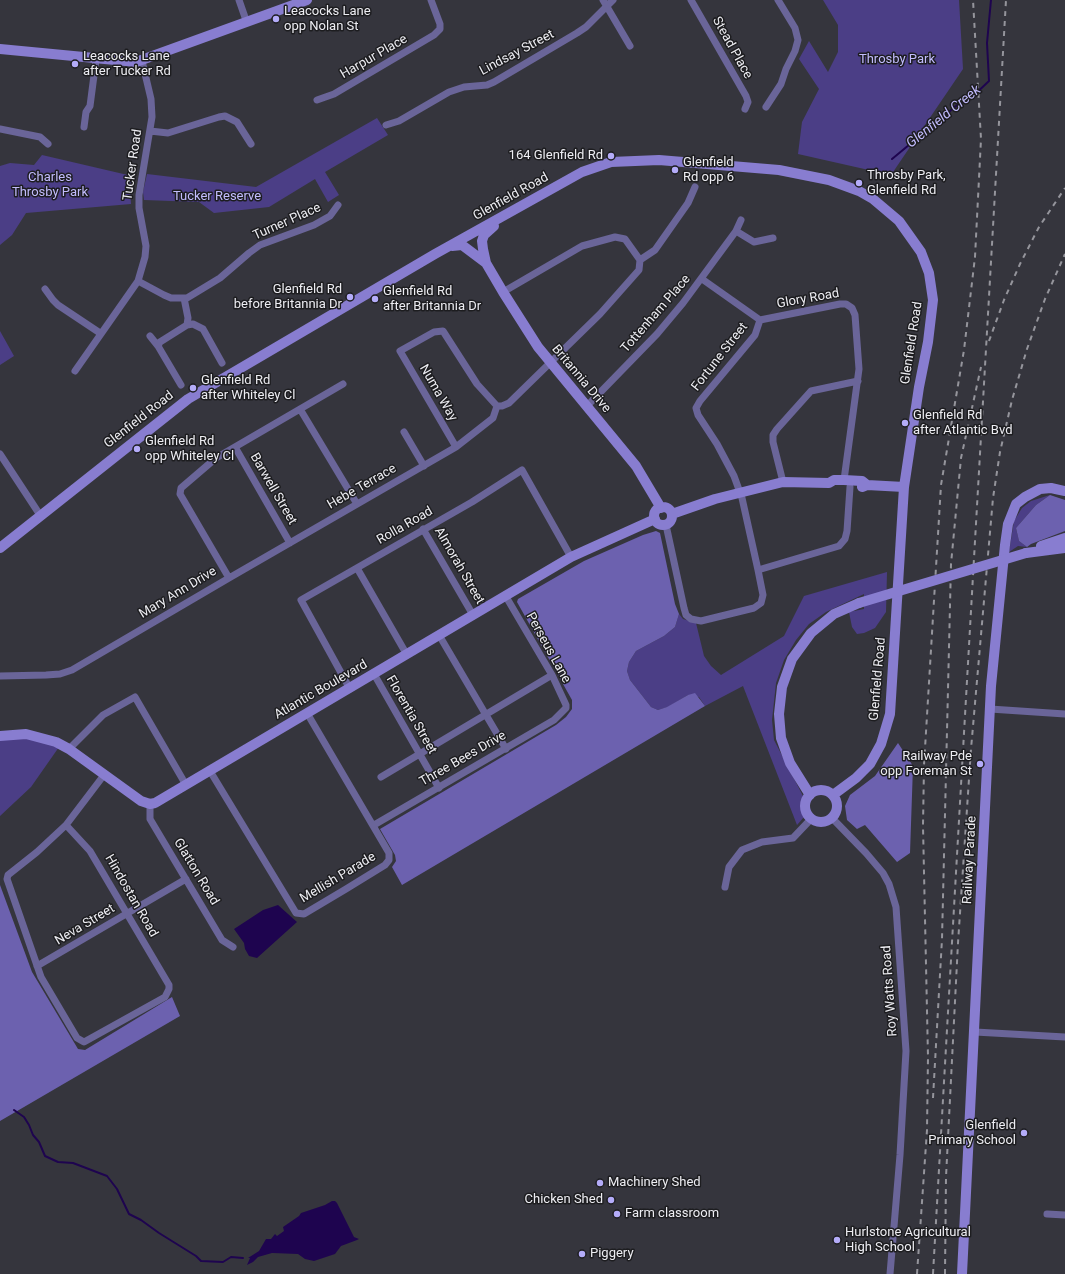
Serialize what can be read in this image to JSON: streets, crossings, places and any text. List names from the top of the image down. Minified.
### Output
{"streets":{"street":["Stead Place","Lindsay Street","Harpur Place","Tucker Road","Glenfield Road","Turner Place","Glory Road","Tottenham Place","Fortune Street","Britannia Drive","Numa Way","Hebe Terrace","Barwell Street","Rolla Road","Almorah Street","Mary Ann Drive","Perseus Lane","Atlantic Boulevard","Florentia Street","Three Bees Drive","Railway Parade","Glatton Road","Mellish Parade","Hindostan Road","Neva Street","Roy Watts Road"]},"crossings":[["Tucker Road","Turner Place"],["Glenfield Road","Britannia Drive"],["Glenfield Road","Roy Watts Road"],["Glory Road","Fortune Street"],["Tottenham Place","Britannia Drive"],["Britannia Drive","Atlantic Boulevard"],["Numa Way","Hebe Terrace"],["Hebe Terrace","Barwell Street"],["Hebe Terrace","Mary Ann Drive"],["Barwell Street","Mary Ann Drive"],["Rolla Road","Almorah Street"],["Rolla Road","Atlantic Boulevard"],["Almorah Street","Atlantic Boulevard"],["Perseus Lane","Atlantic Boulevard"],["Perseus Lane","Three Bees Drive"],["Atlantic Boulevard","Florentia Street"],["Atlantic Boulevard","Glatton Road"],["Atlantic Boulevard","Mellish Parade"],["Florentia Street","Three Bees Drive"],["Three Bees Drive","Mellish Parade"],["Glatton Road","Neva Street"],["Hindostan Road","Neva Street"]],"water":["Glenfield Creek"],"parks":["Throsby Park","Charles Throsby Park","Tucker Reserve"],"places":["Leacocks Lane opp Nolan St","Leacocks Lane after Tucker Rd","164 Glenfield Rd","Glenfield Rd opp 6","Throsby Park, Glenfield Rd","Glenfield Rd before Britannia Dr","Glenfield Rd after Britannia Dr","Glenfield Rd after Whiteley Cl","Glenfield Rd after Atlantic Bvd","Glenfield Rd opp Whiteley Cl","Railway Pde opp Foreman St","Glenfield Primary School","Machinery Shed","Chicken Shed","Farm classroom","Hurlstone Agricultural High School","Piggery"]}
